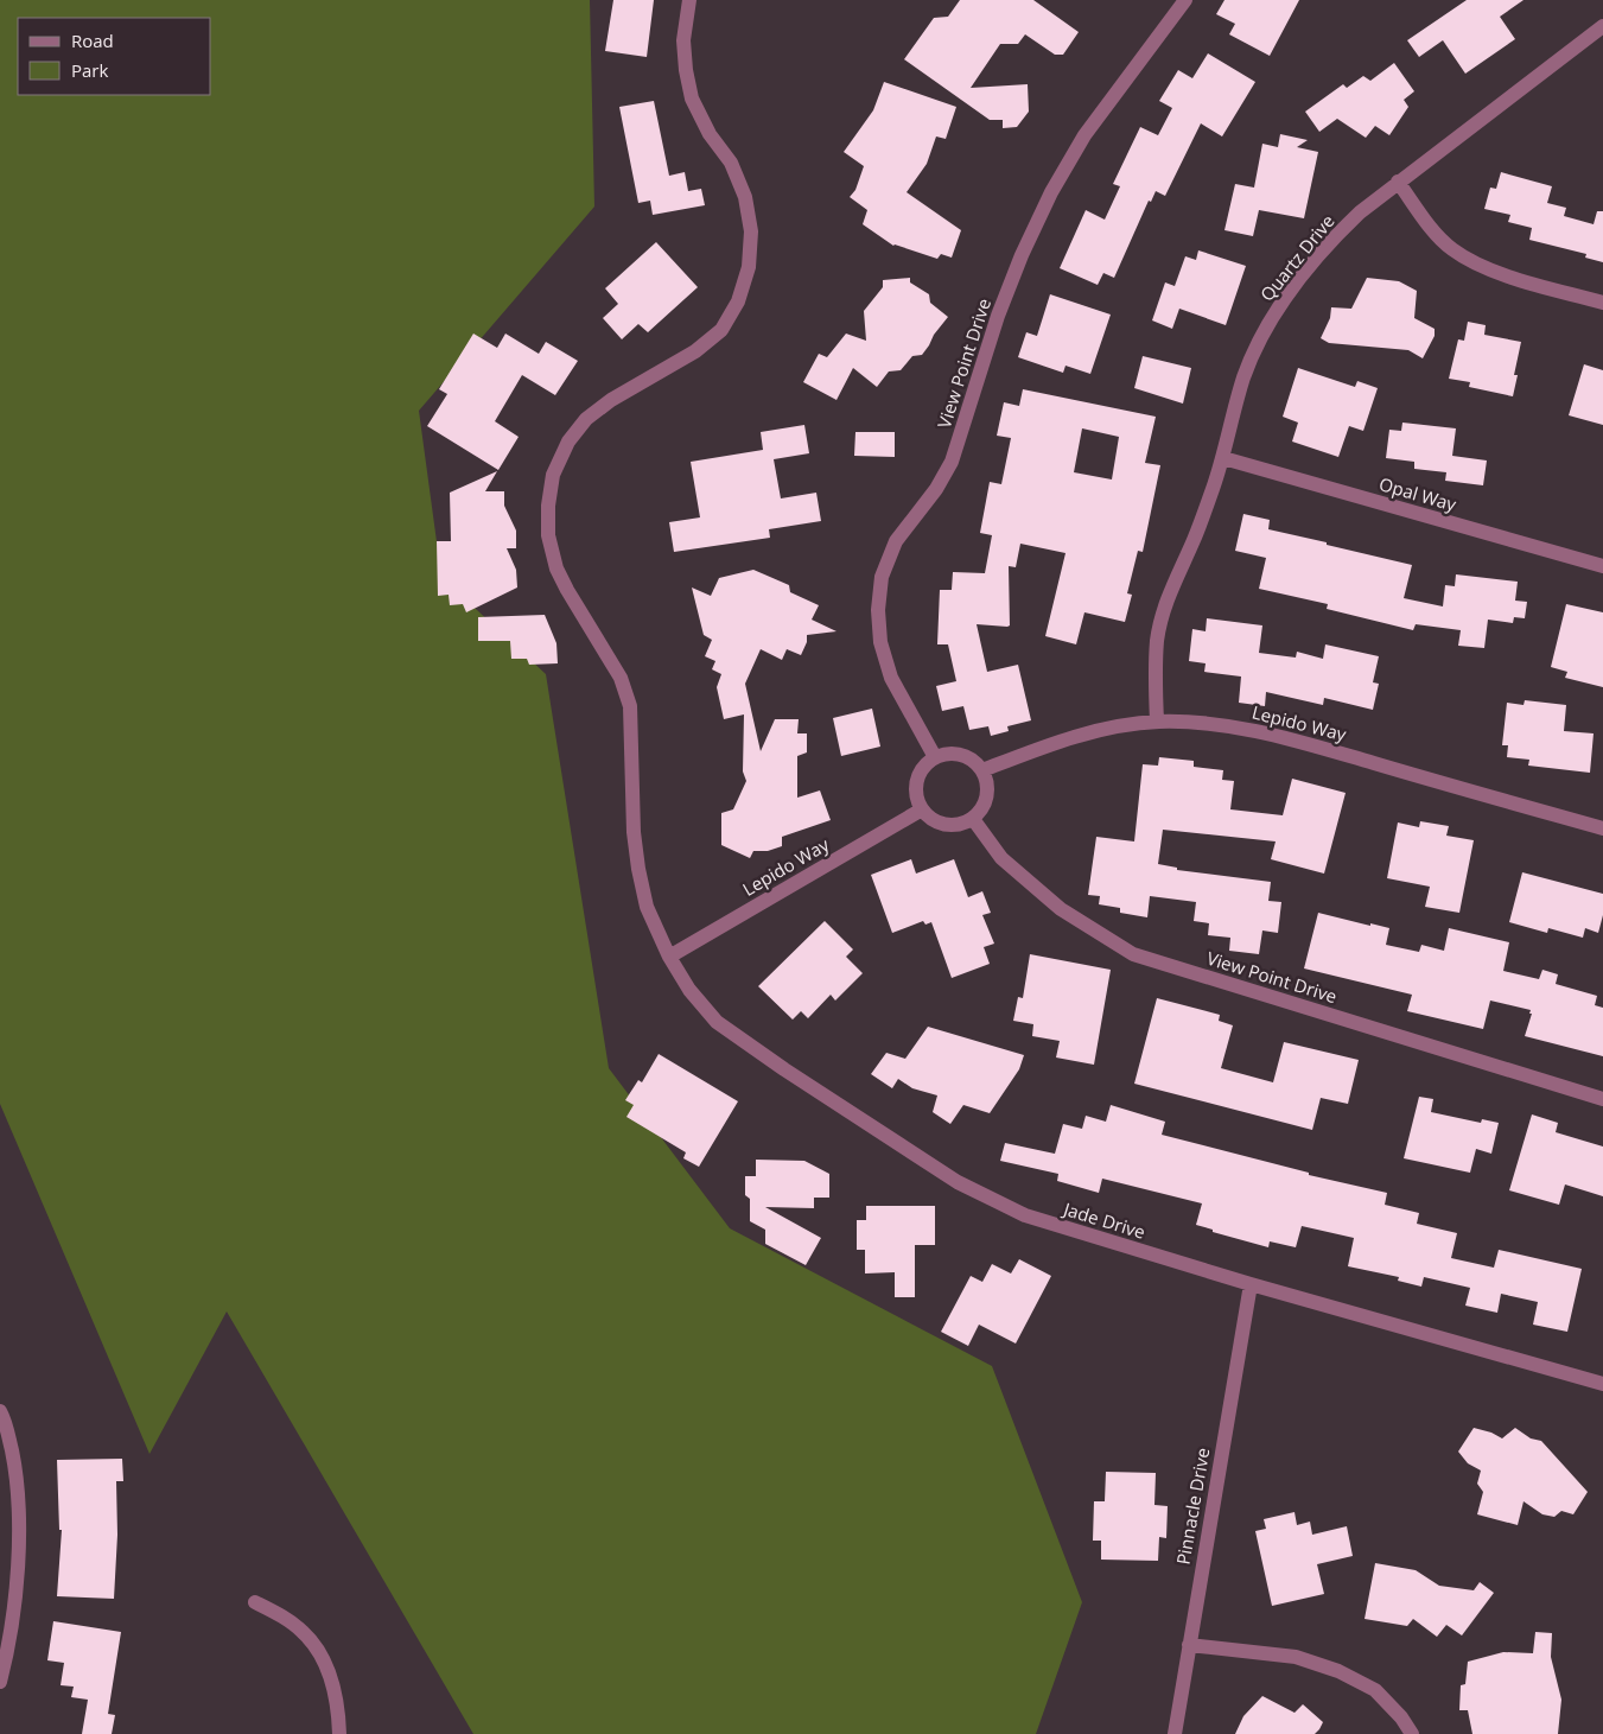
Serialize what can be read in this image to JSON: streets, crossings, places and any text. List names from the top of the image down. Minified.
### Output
{"streets":{"street":["Quartz Drive","View Point Drive","Opal Way","Lepido Way","Jade Drive","Pinnacle Drive"]},"crossings":[["Quartz Drive","Opal Way"],["Quartz Drive","Lepido Way"],["View Point Drive","Lepido Way"],["Lepido Way","Jade Drive"],["Jade Drive","Pinnacle Drive"]],"legend":["Road","Park"]}
